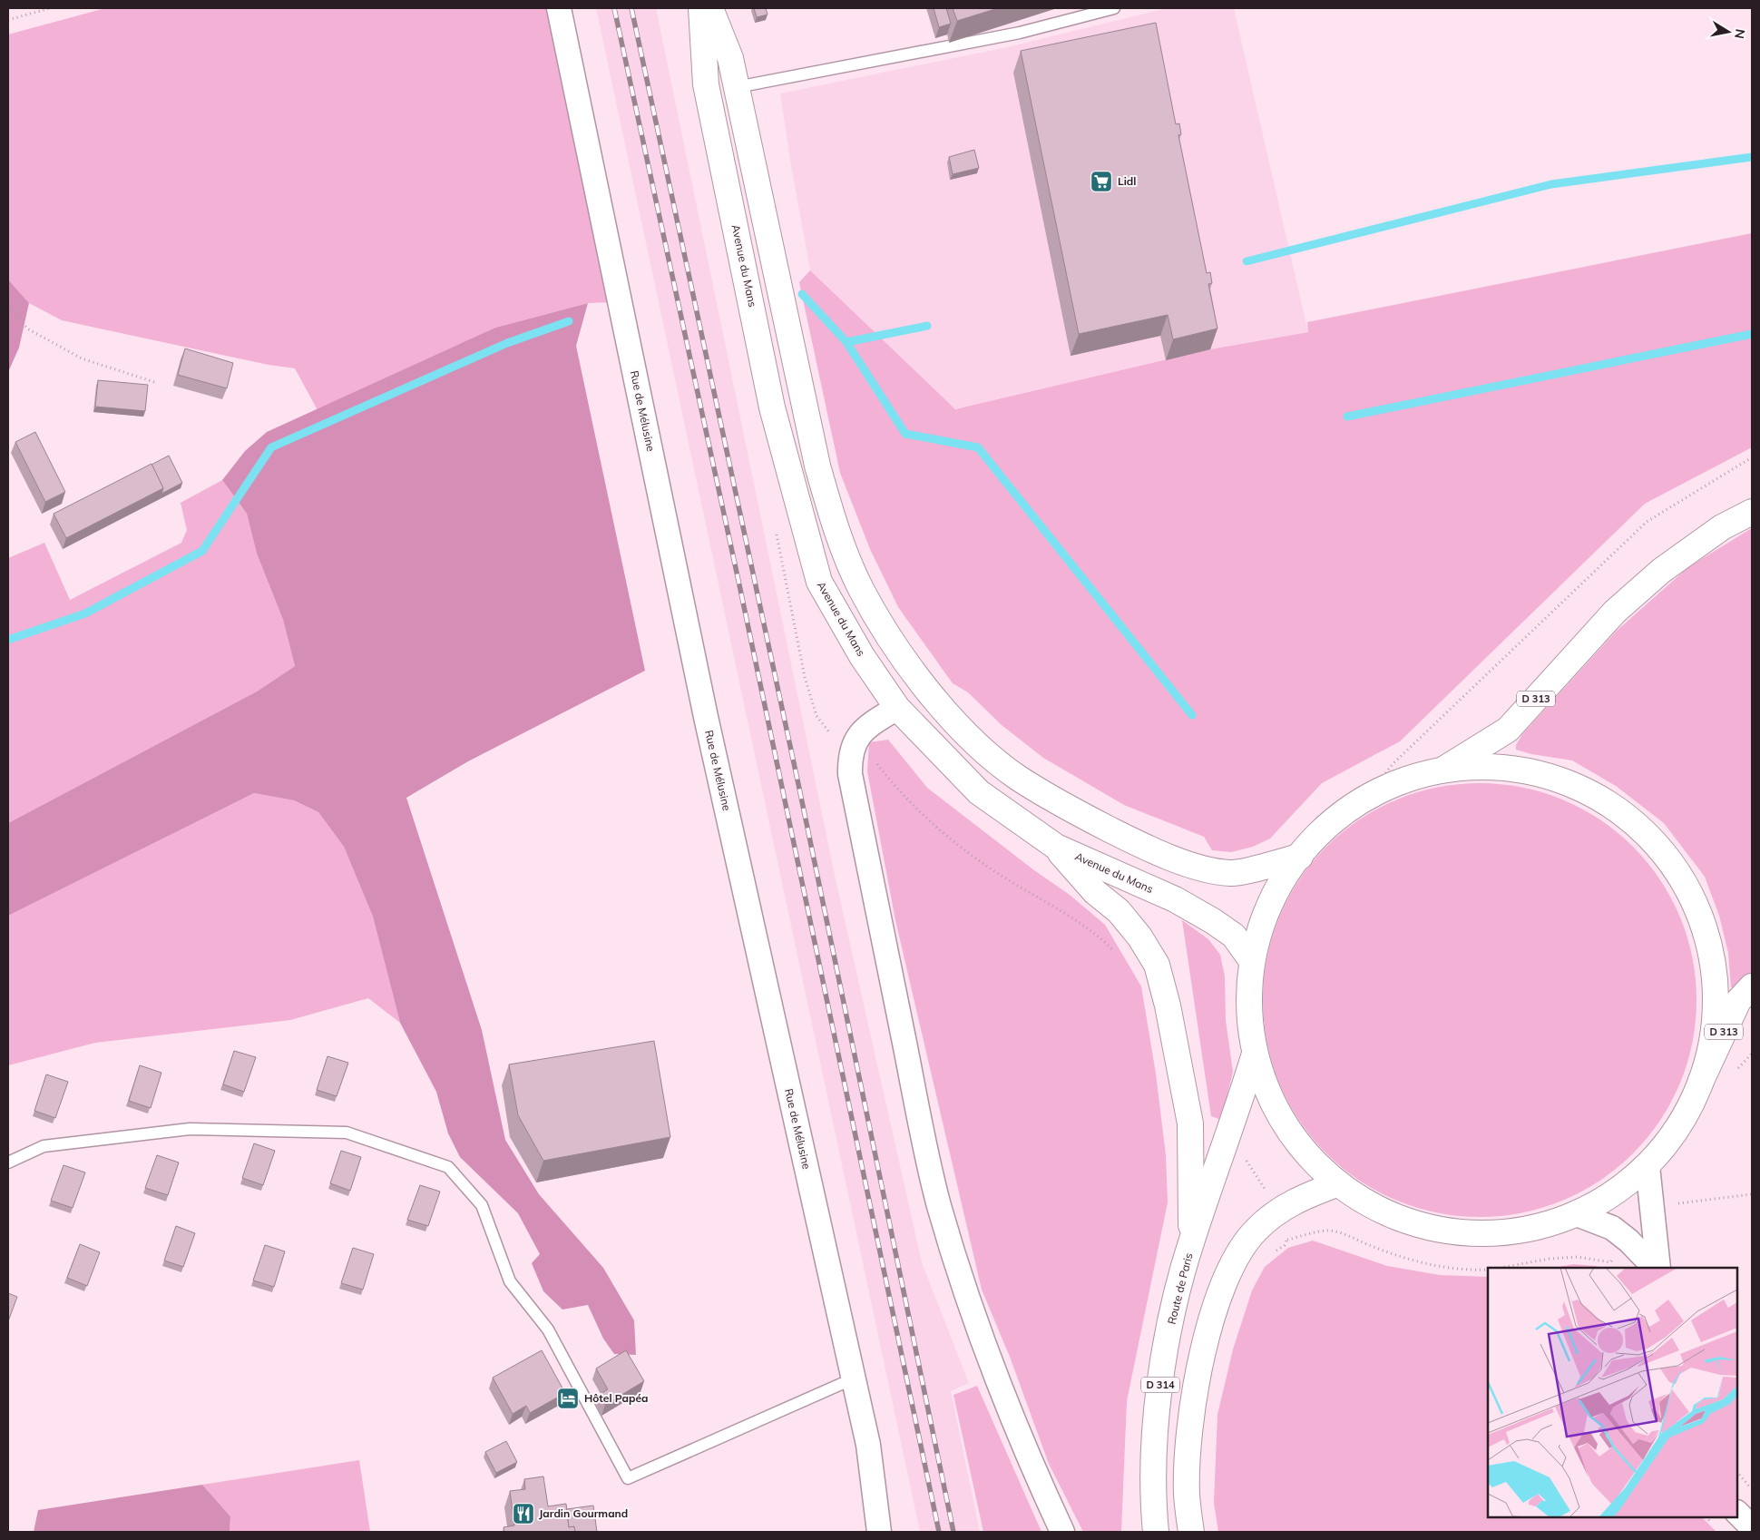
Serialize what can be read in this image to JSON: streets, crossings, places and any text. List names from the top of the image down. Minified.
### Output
{"streets":{"main road":["Avenue du Mans","D 313","Route de Paris","D 314"],"street":["Rue de Mélusine"]},"places":{"supermarket":["Lidl"],"hotel":["Hôtel Papéa"],"restaurant":["Jardin Gourmand"]},"north":"right"}
